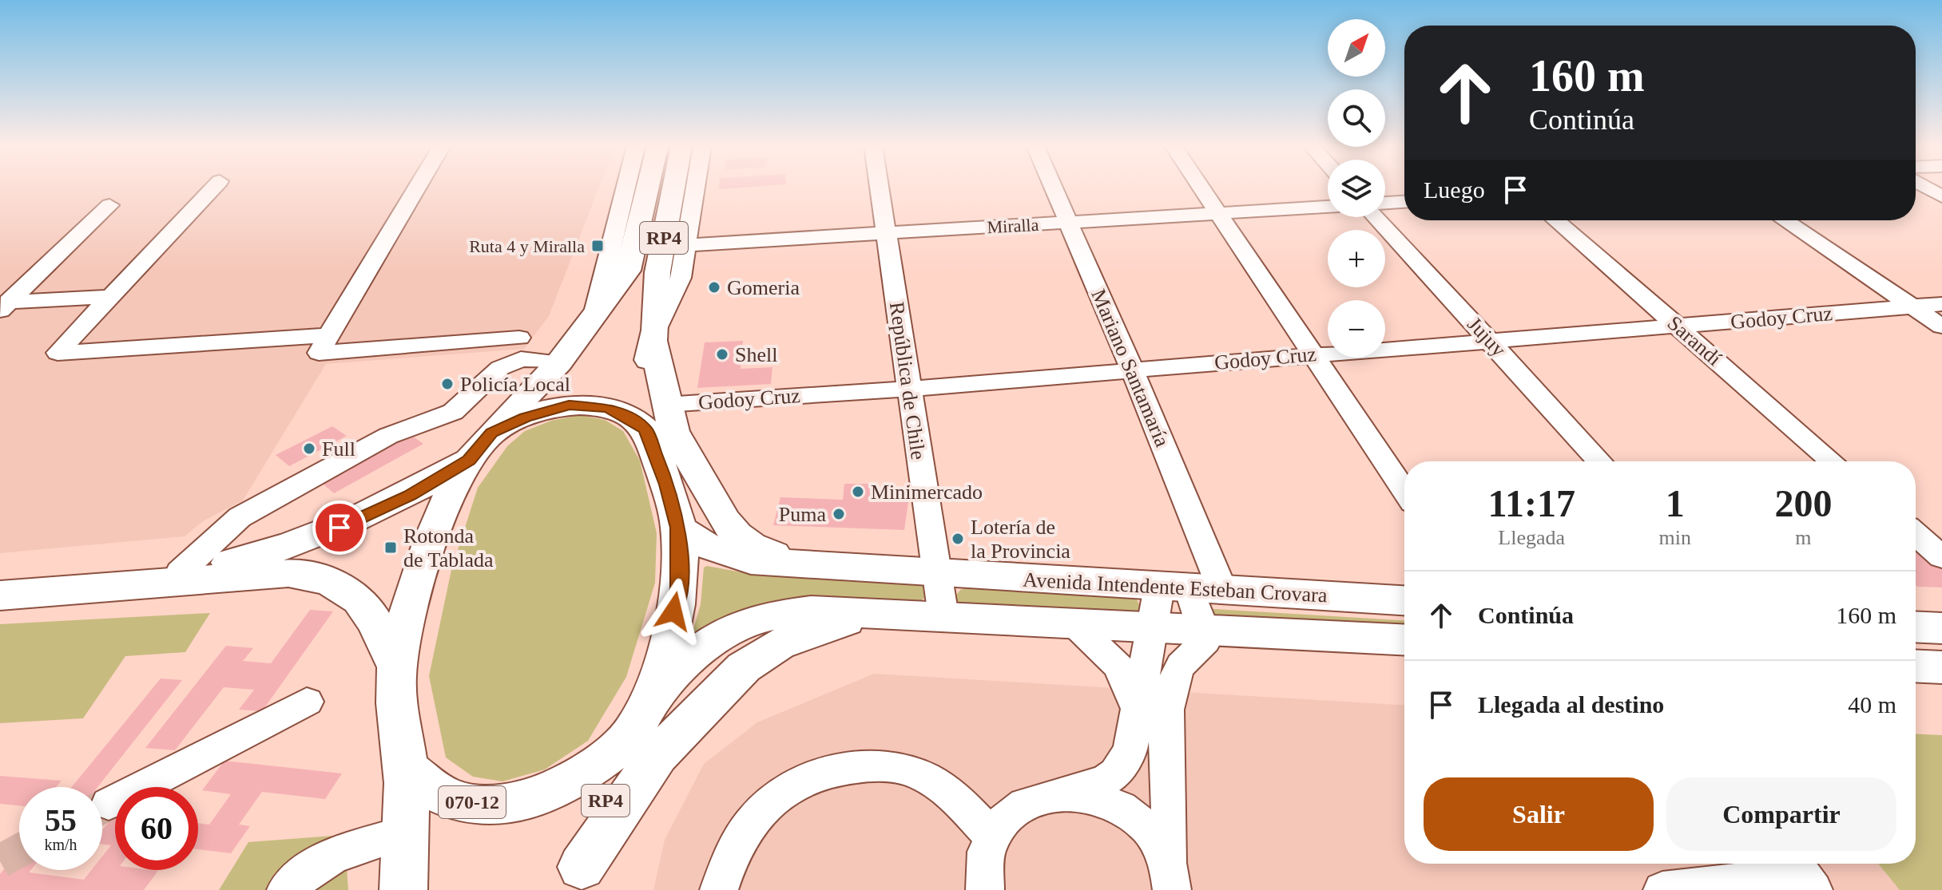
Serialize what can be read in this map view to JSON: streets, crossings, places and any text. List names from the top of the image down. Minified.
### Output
{"streets":{"main road":["RP4","Avenida Intendente Esteban Crovara","070-12"],"street":["Miralla","Godoy Cruz","Jujuy","Sarandí","Mariano Santamaría","República de Chile"]},"crossings":[["Miralla","Mariano Santamaría"],["Miralla","República de Chile"],["RP4","070-12"],["Godoy Cruz","Jujuy"],["Godoy Cruz","Sarandí"],["Godoy Cruz","Mariano Santamaría"],["Godoy Cruz","República de Chile"],["Mariano Santamaría","Avenida Intendente Esteban Crovara"],["República de Chile","Avenida Intendente Esteban Crovara"],["Avenida Intendente Esteban Crovara","070-12"]],"places":{"transit":["Ruta 4 y Miralla","Rotonda de Tablada"],"other":["Gomeria","Shell","Policía Local","Full","Minimercado","Puma","Lotería de la Provincia"]},"north":"top right","page":{"map_buttons":["+","−"],"turn":["160 m","Continúa"],"then":"Luego","eta":["11:17","Llegada","1","min","200","m"],"list":[{"name":"Continúa","value":"160 m"},{"name":"Llegada al destino","value":"40 m"}],"buttons":["Salir","Compartir"],"speed":"55 km/h","limit":"60"}}
